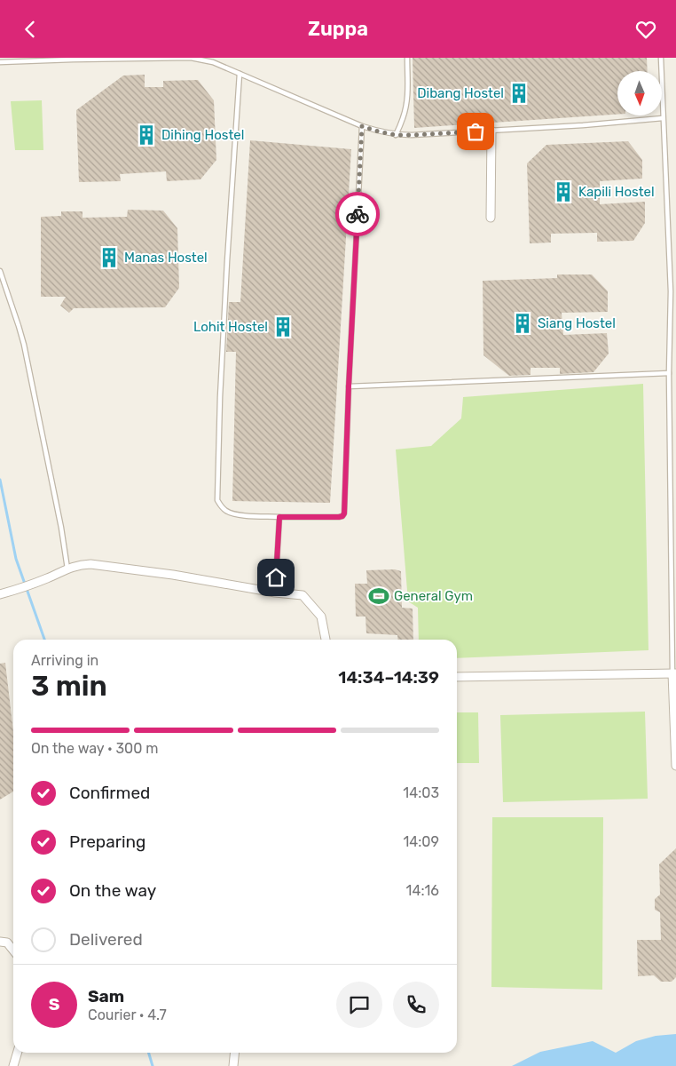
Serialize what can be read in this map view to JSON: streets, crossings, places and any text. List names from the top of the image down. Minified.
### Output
{"places":{"building":["Dibang Hostel","Dihing Hostel","Kapili Hostel","Manas Hostel","Siang Hostel","Lohit Hostel"],"sports":["General Gym"]},"north":"bottom","page":{"header":"Zuppa","heading":["3 min","Arriving in","14:34–14:39"],"panel":["Sam","Courier · 4.7"],"bar":"On the way · 300 m","list":[["Confirmed","14:03"],["Preparing","14:09"],["On the way","14:16"],"Delivered"],"round":"S"}}
